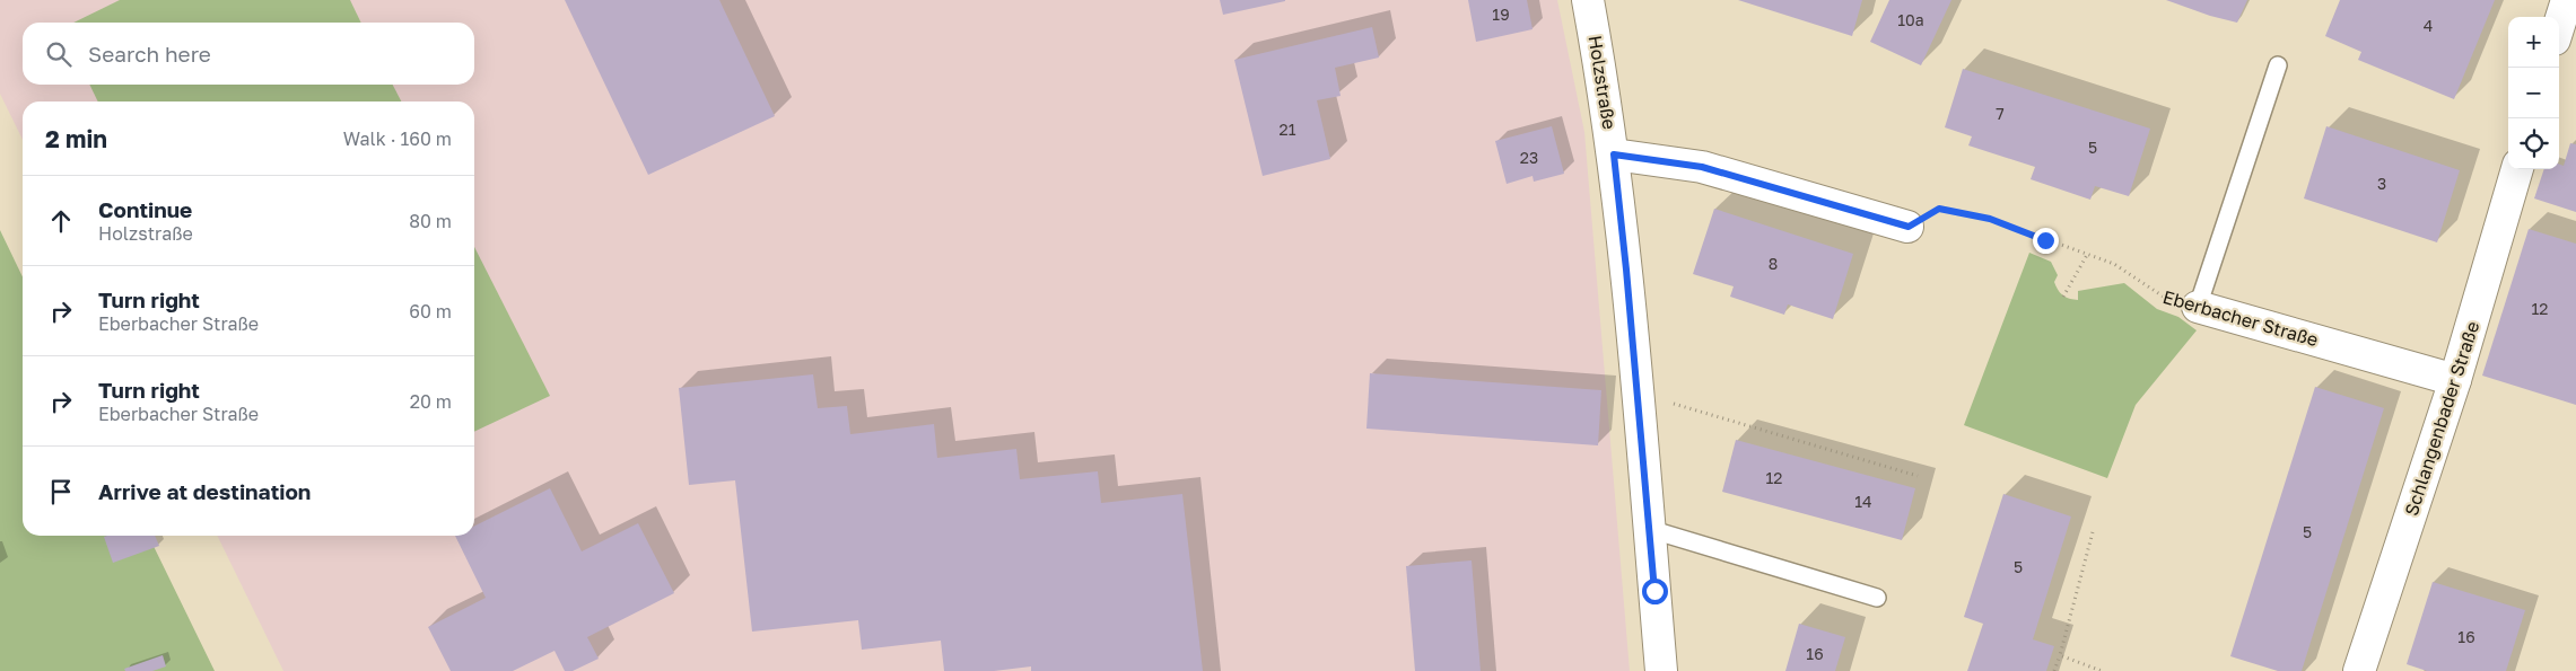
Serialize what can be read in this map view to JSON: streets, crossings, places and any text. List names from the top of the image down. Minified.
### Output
{"streets":{"street":["Holzstraße","Eberbacher Straße","Schlangenbader Straße"]},"crossings":[["Eberbacher Straße","Schlangenbader Straße"]],"house_numbers":["19","10a","4","7","21","5","23","3","8","12","12","14","5","5","16","16"],"page":{"map_buttons":["+","−"],"search":"Search here","heading":["2 min","Walk · 160 m"],"list":[["Continue","Holzstraße","80 m"],["Turn right","Eberbacher Straße","60 m"],["Turn right","Eberbacher Straße","20 m"],"Arrive at destination"]}}
